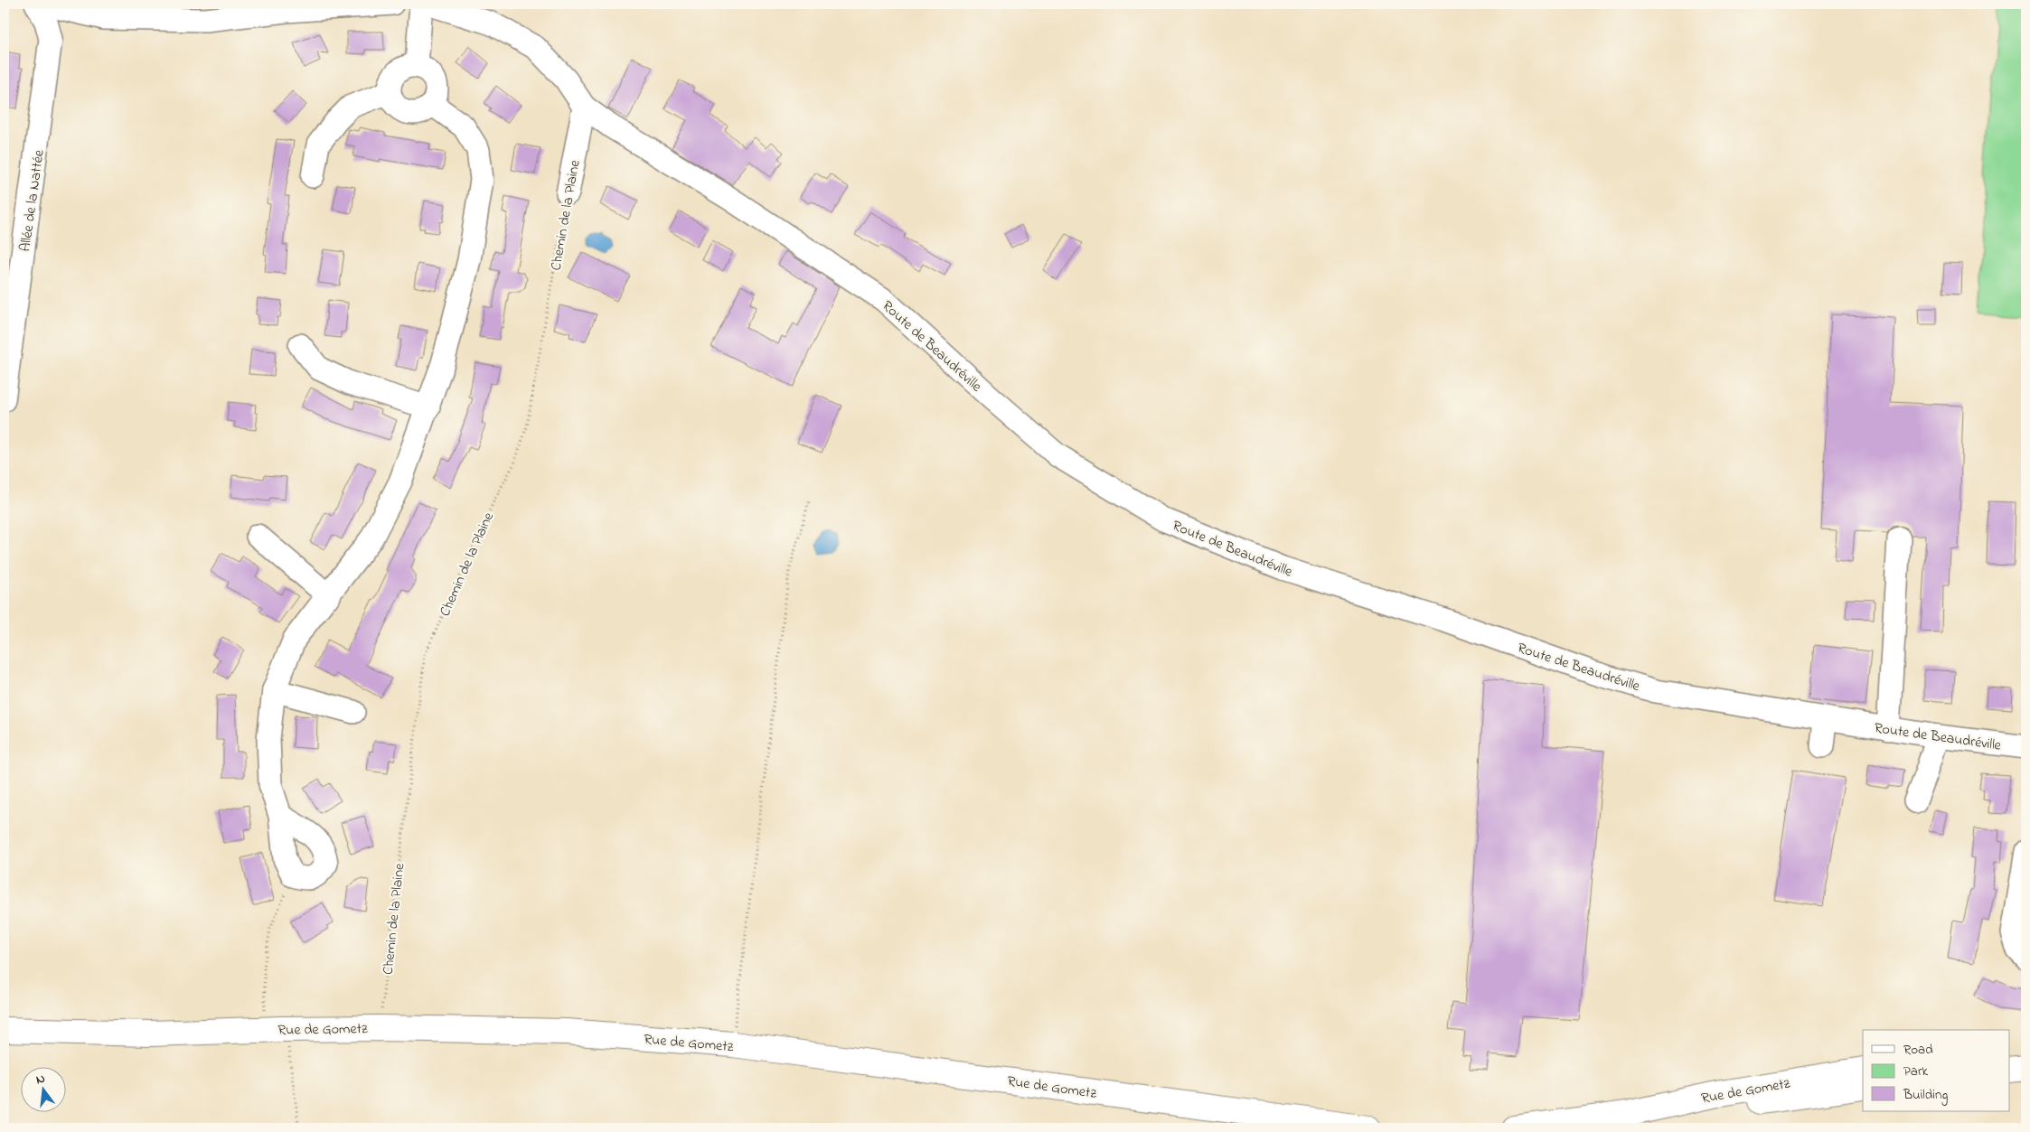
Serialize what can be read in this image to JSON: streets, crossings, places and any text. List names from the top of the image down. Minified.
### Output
{"streets":{"main road":["Rue de Gometz"],"street":["Allée de la Nattée","Chemin de la Plaine","Route de Beaudréville"]},"crossings":[["Chemin de la Plaine","Route de Beaudréville"],["Chemin de la Plaine","Rue de Gometz"]],"legend":["Road","Park","Building"],"north":"top"}
